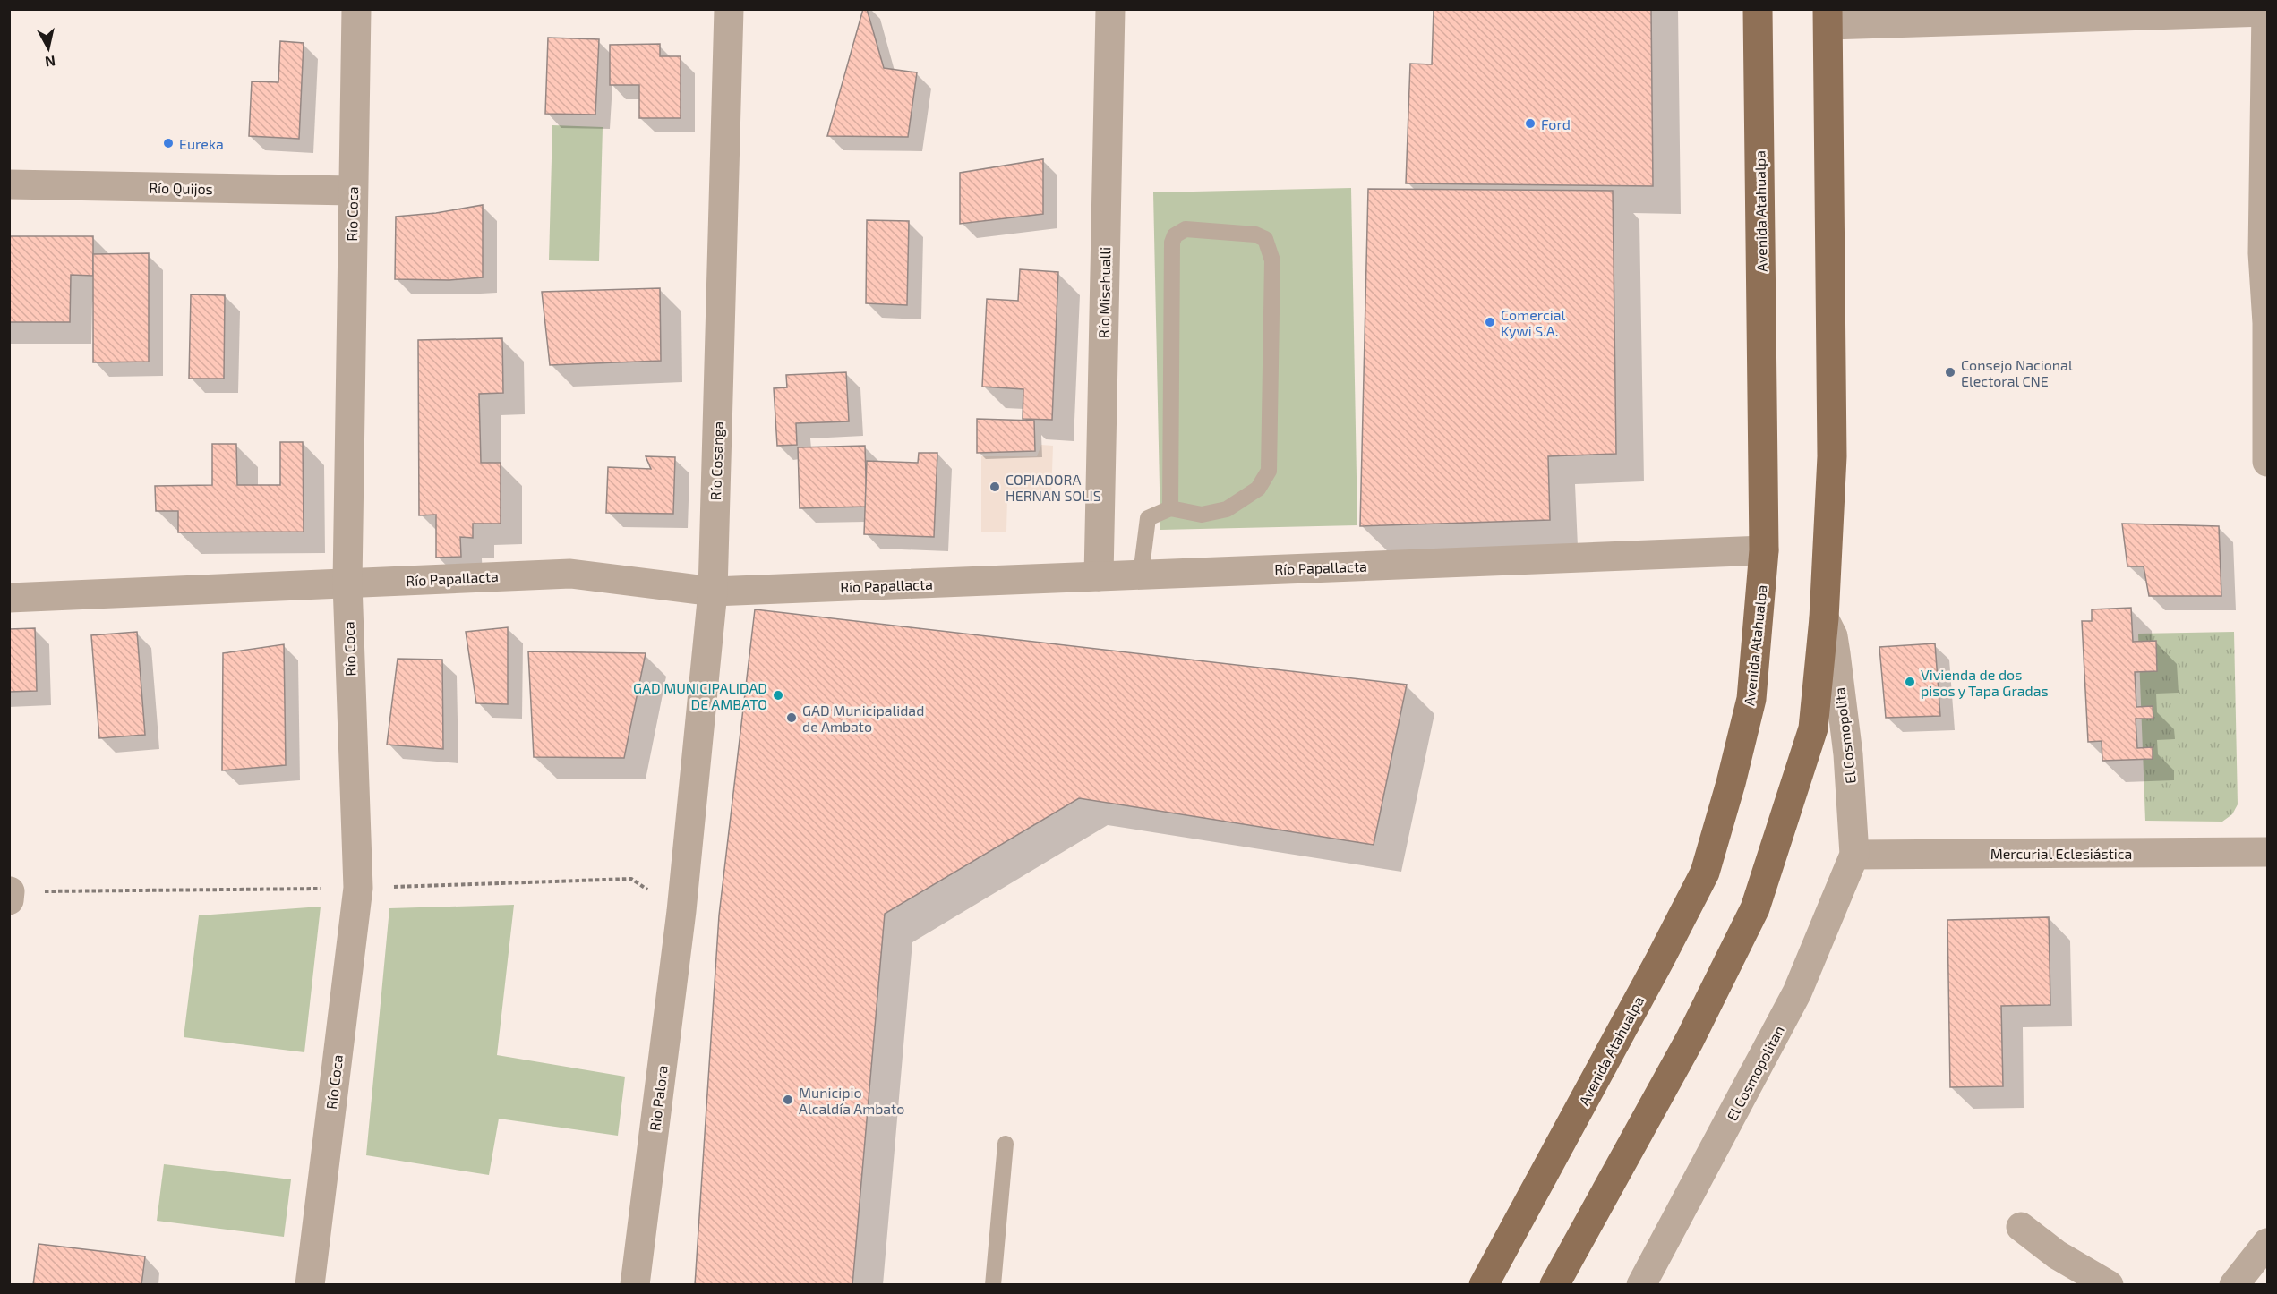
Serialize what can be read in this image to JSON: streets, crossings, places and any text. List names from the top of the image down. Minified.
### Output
{"streets":{"main road":["Avenida Atahualpa"],"street":["Río Quijos","Río Coca","Río Misahualli","Río Cosanga","Río Papallacta","El Cosmopolita","Mercurial Eclesiástica","El Cosmopolitan","Rio Palora"]},"crossings":[["Río Quijos","Río Coca"],["Avenida Atahualpa","Río Papallacta"],["Río Coca","Río Papallacta"],["Río Misahualli","Río Papallacta"],["Río Cosanga","Río Papallacta"],["Río Cosanga","Rio Palora"],["El Cosmopolita","Mercurial Eclesiástica"],["El Cosmopolita","El Cosmopolitan"],["Mercurial Eclesiástica","El Cosmopolitan"]],"places":["Ford","Eureka","Comercial Kywi S.A.","Consejo Nacional Electoral CNE","COPIADORA HERNAN SOLIS","Vivienda de dos pisos y Tapa Gradas","GAD MUNICIPALIDAD DE AMBATO","GAD Municipalidad de Ambato","Municipio Alcaldía Ambato"],"north":"bottom"}
